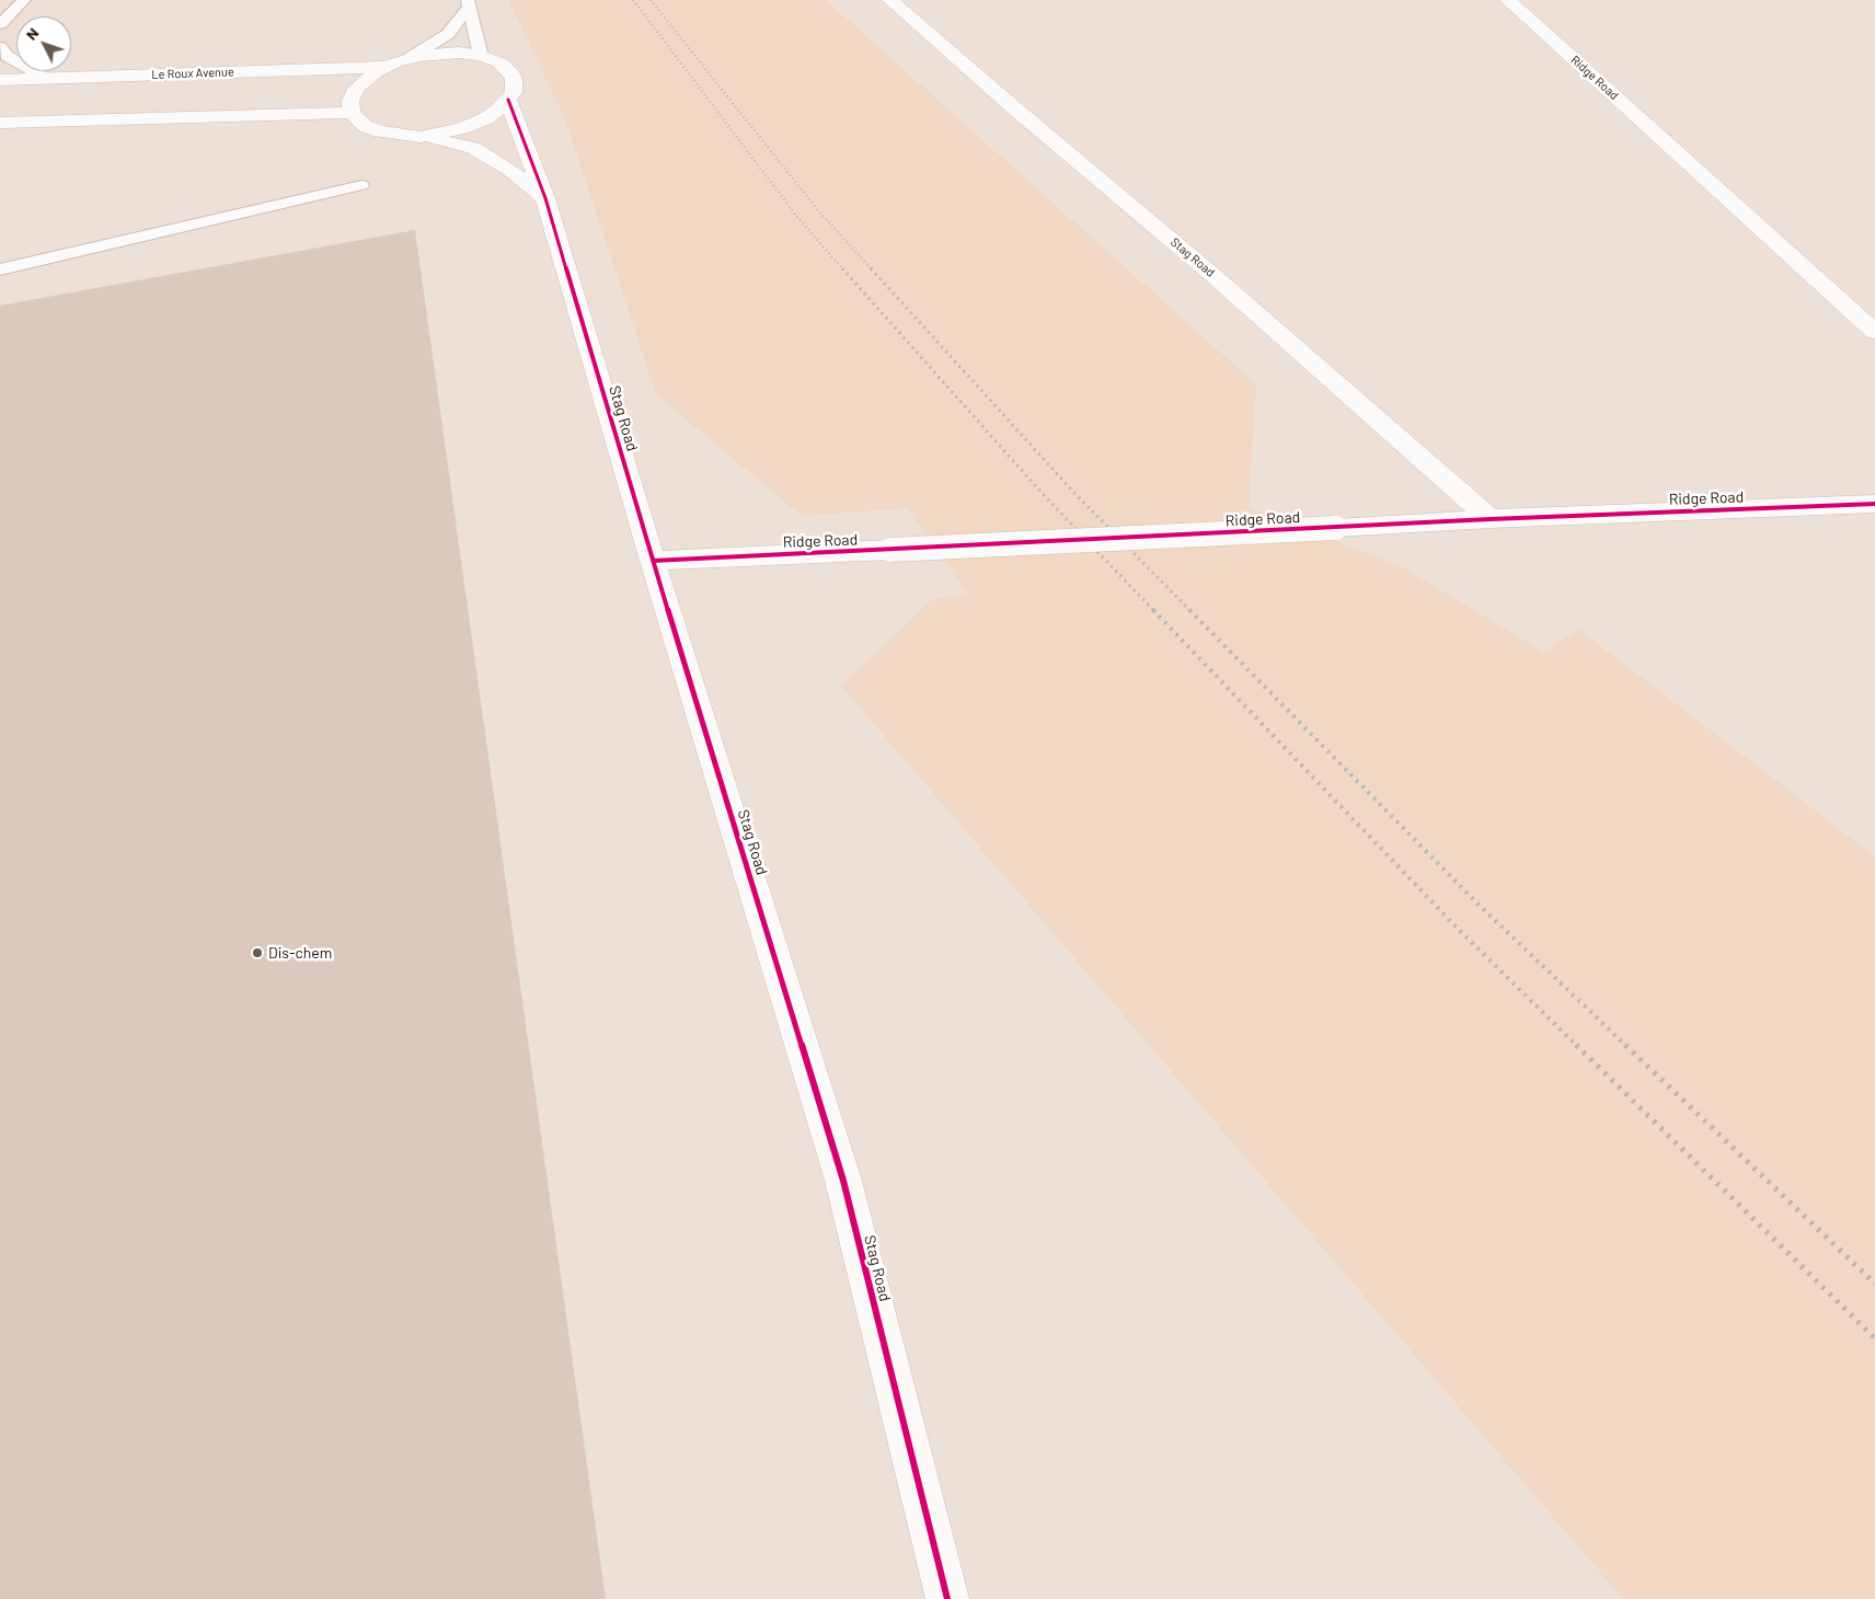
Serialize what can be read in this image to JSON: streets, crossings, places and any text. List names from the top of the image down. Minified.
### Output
{"streets":{"street":["Le Roux Avenue","Ridge Road","Stag Road"]},"crossings":[["Ridge Road","Stag Road"]],"places":["Dis-chem"],"north":"top left"}
